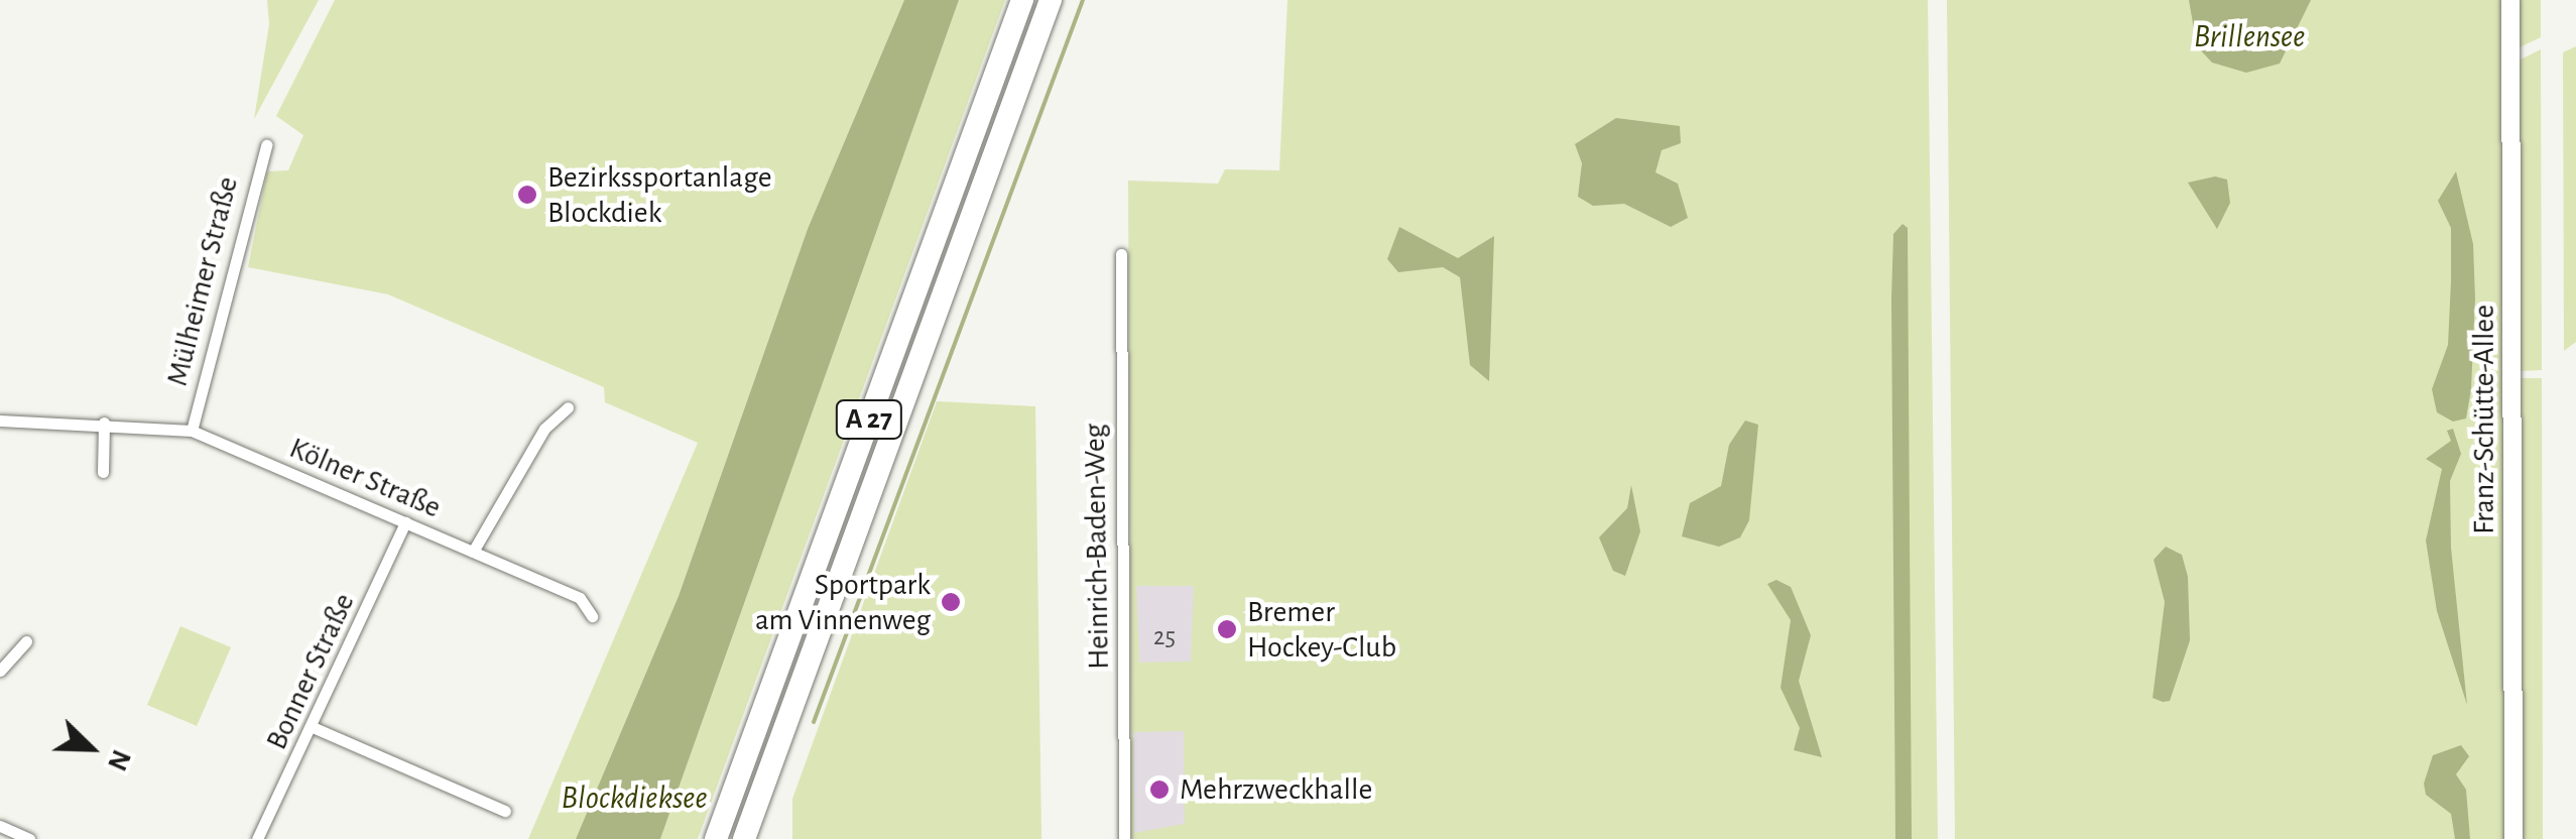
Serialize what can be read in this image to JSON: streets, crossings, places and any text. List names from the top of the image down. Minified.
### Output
{"streets":{"highway":["A 27"],"main road":["Franz-Schütte-Allee"],"street":["Mülheimer Straße","Kölner Straße","Heinrich-Baden-Weg","Bonner Straße"]},"crossings":[["Mülheimer Straße","Kölner Straße"],["Kölner Straße","Bonner Straße"]],"water":["Brillensee","Blockdieksee"],"places":["Bezirkssportanlage Blockdiek","Sportpark am Vinnenweg","Bremer Hockey-Club","Mehrzweckhalle"],"house_numbers":["25"],"north":"bottom right"}
